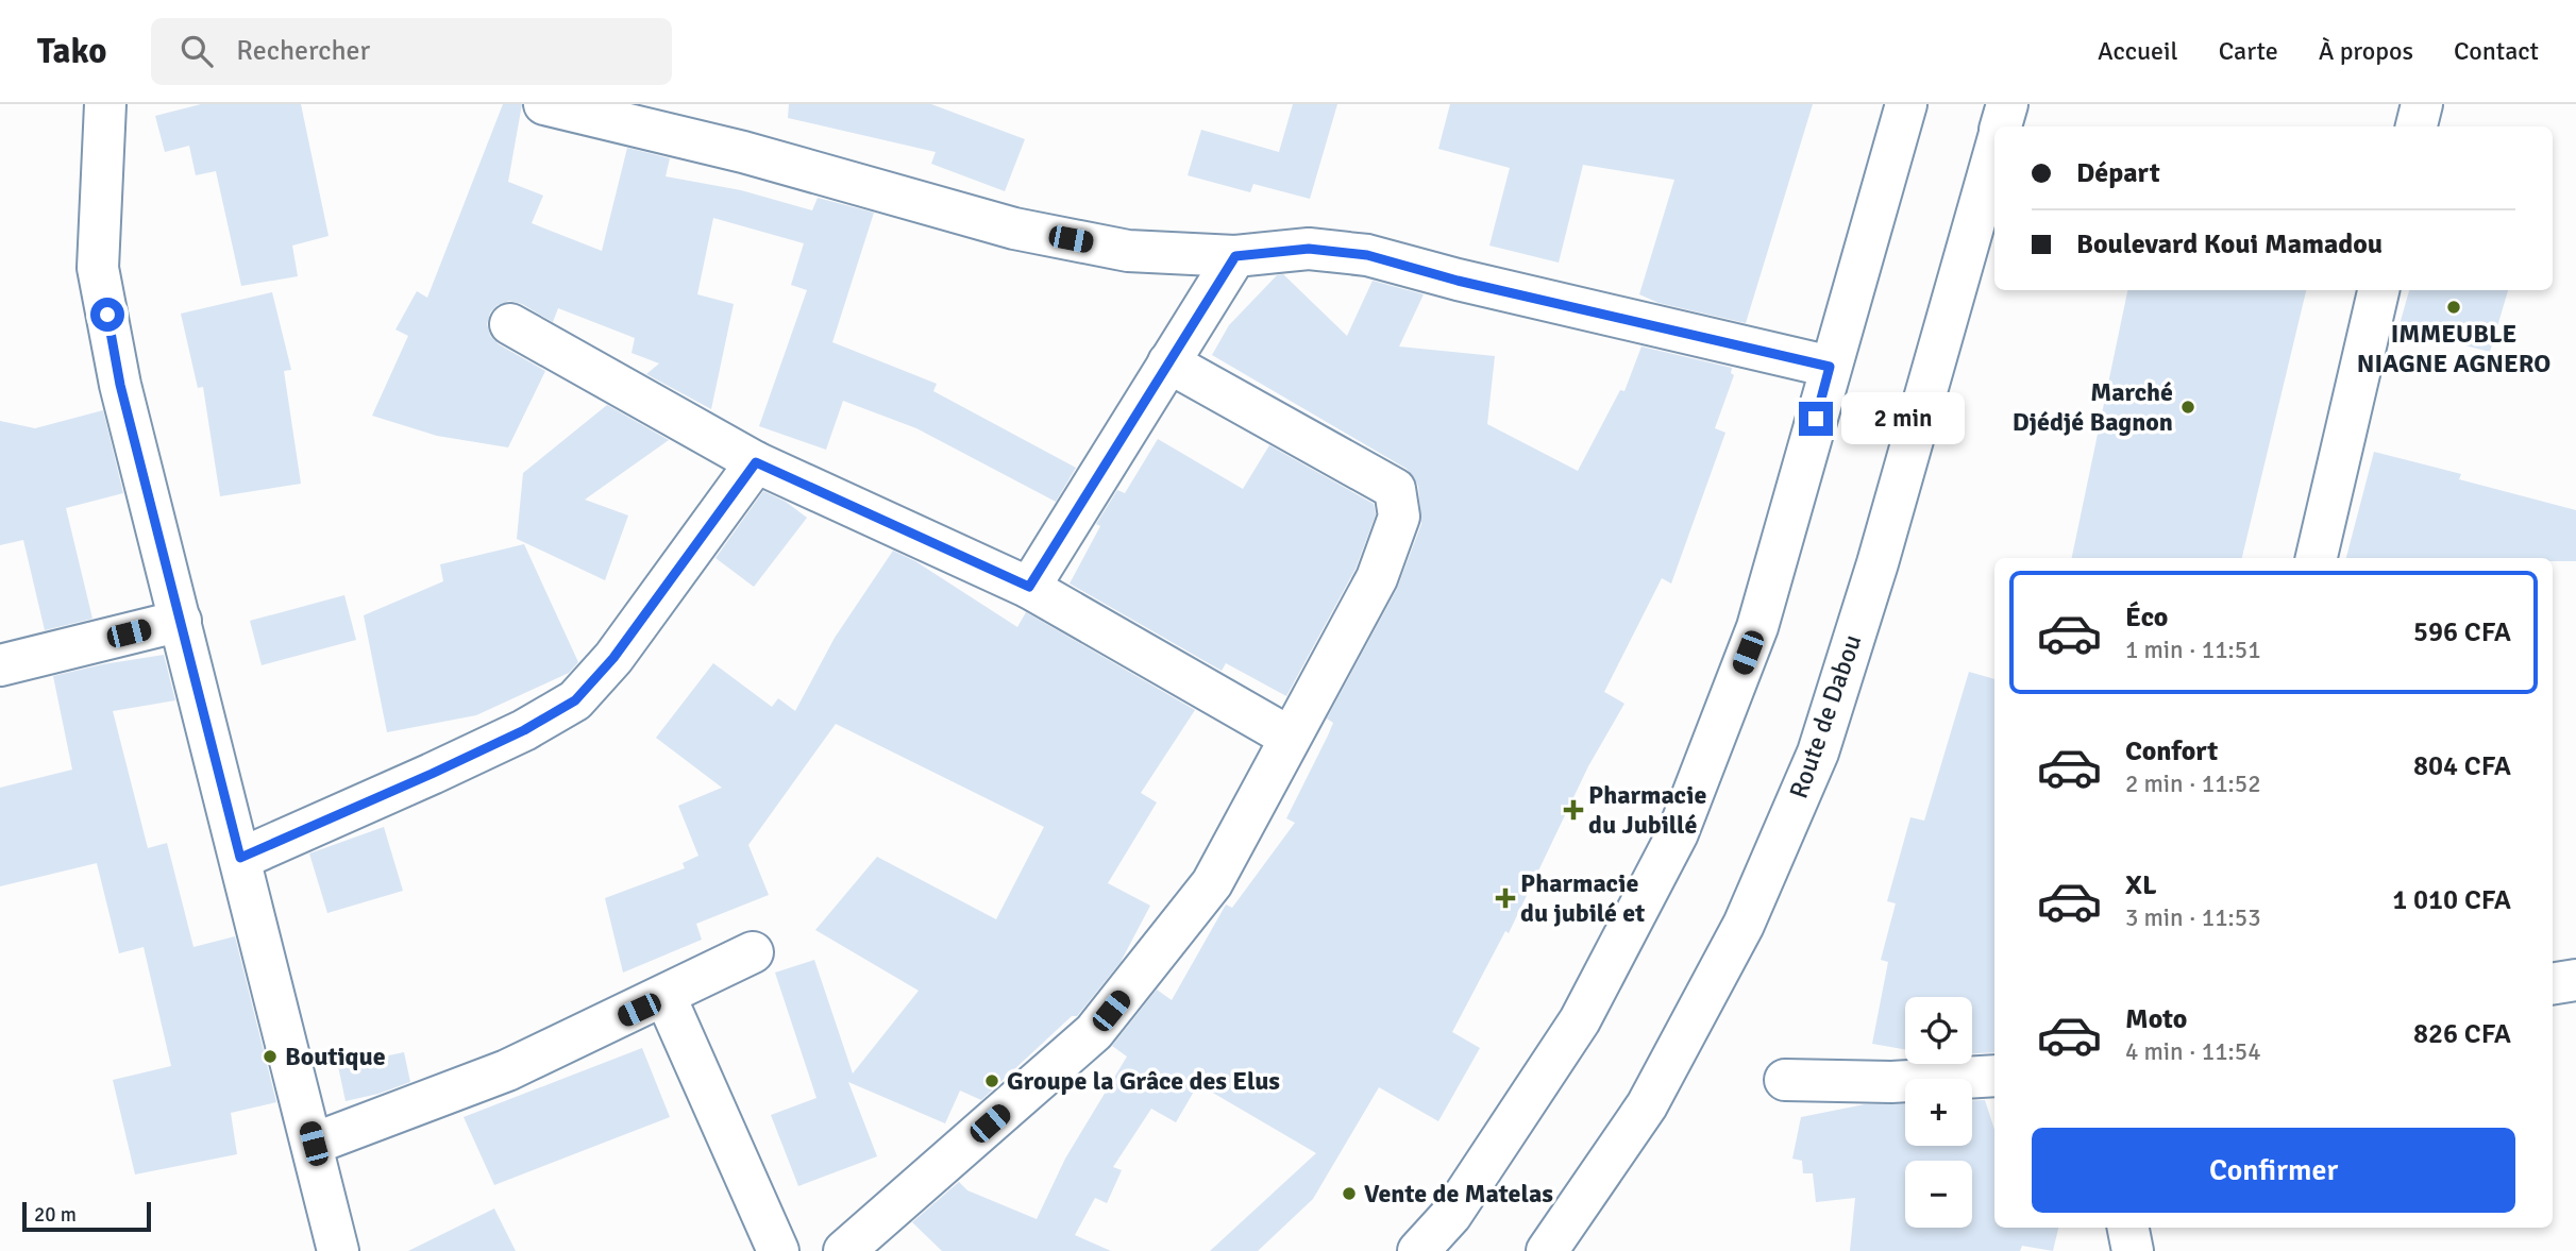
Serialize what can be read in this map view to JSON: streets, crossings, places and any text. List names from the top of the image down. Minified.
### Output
{"streets":{"street":["Route de Dabou"]},"places":{"other":["IMMEUBLE NIAGNE AGNERO","Marché Djédjé Bagnon","Boutique","Groupe la Grâce des Elus","Vente de Matelas"],"health":["Pharmacie du Jubillé","Pharmacie du jubilé et"]},"scale_bar":"20 m","page":{"header":"Tako","search":"Rechercher","nav":["Accueil","Carte","À propos","Contact"],"banner":["Départ","Boulevard Koui Mamadou"],"bubble":"2 min","list":[{"name":"Éco","note":"1 min · 11:51","value":"596 CFA"},{"name":"Confort","note":"2 min · 11:52","value":"804 CFA"},{"name":"XL","note":"3 min · 11:53","value":"1 010 CFA"},{"name":"Moto","note":"4 min · 11:54","value":"826 CFA"}],"map_buttons":["+","−"],"buttons":"Confirmer","scale":"20 m"}}
